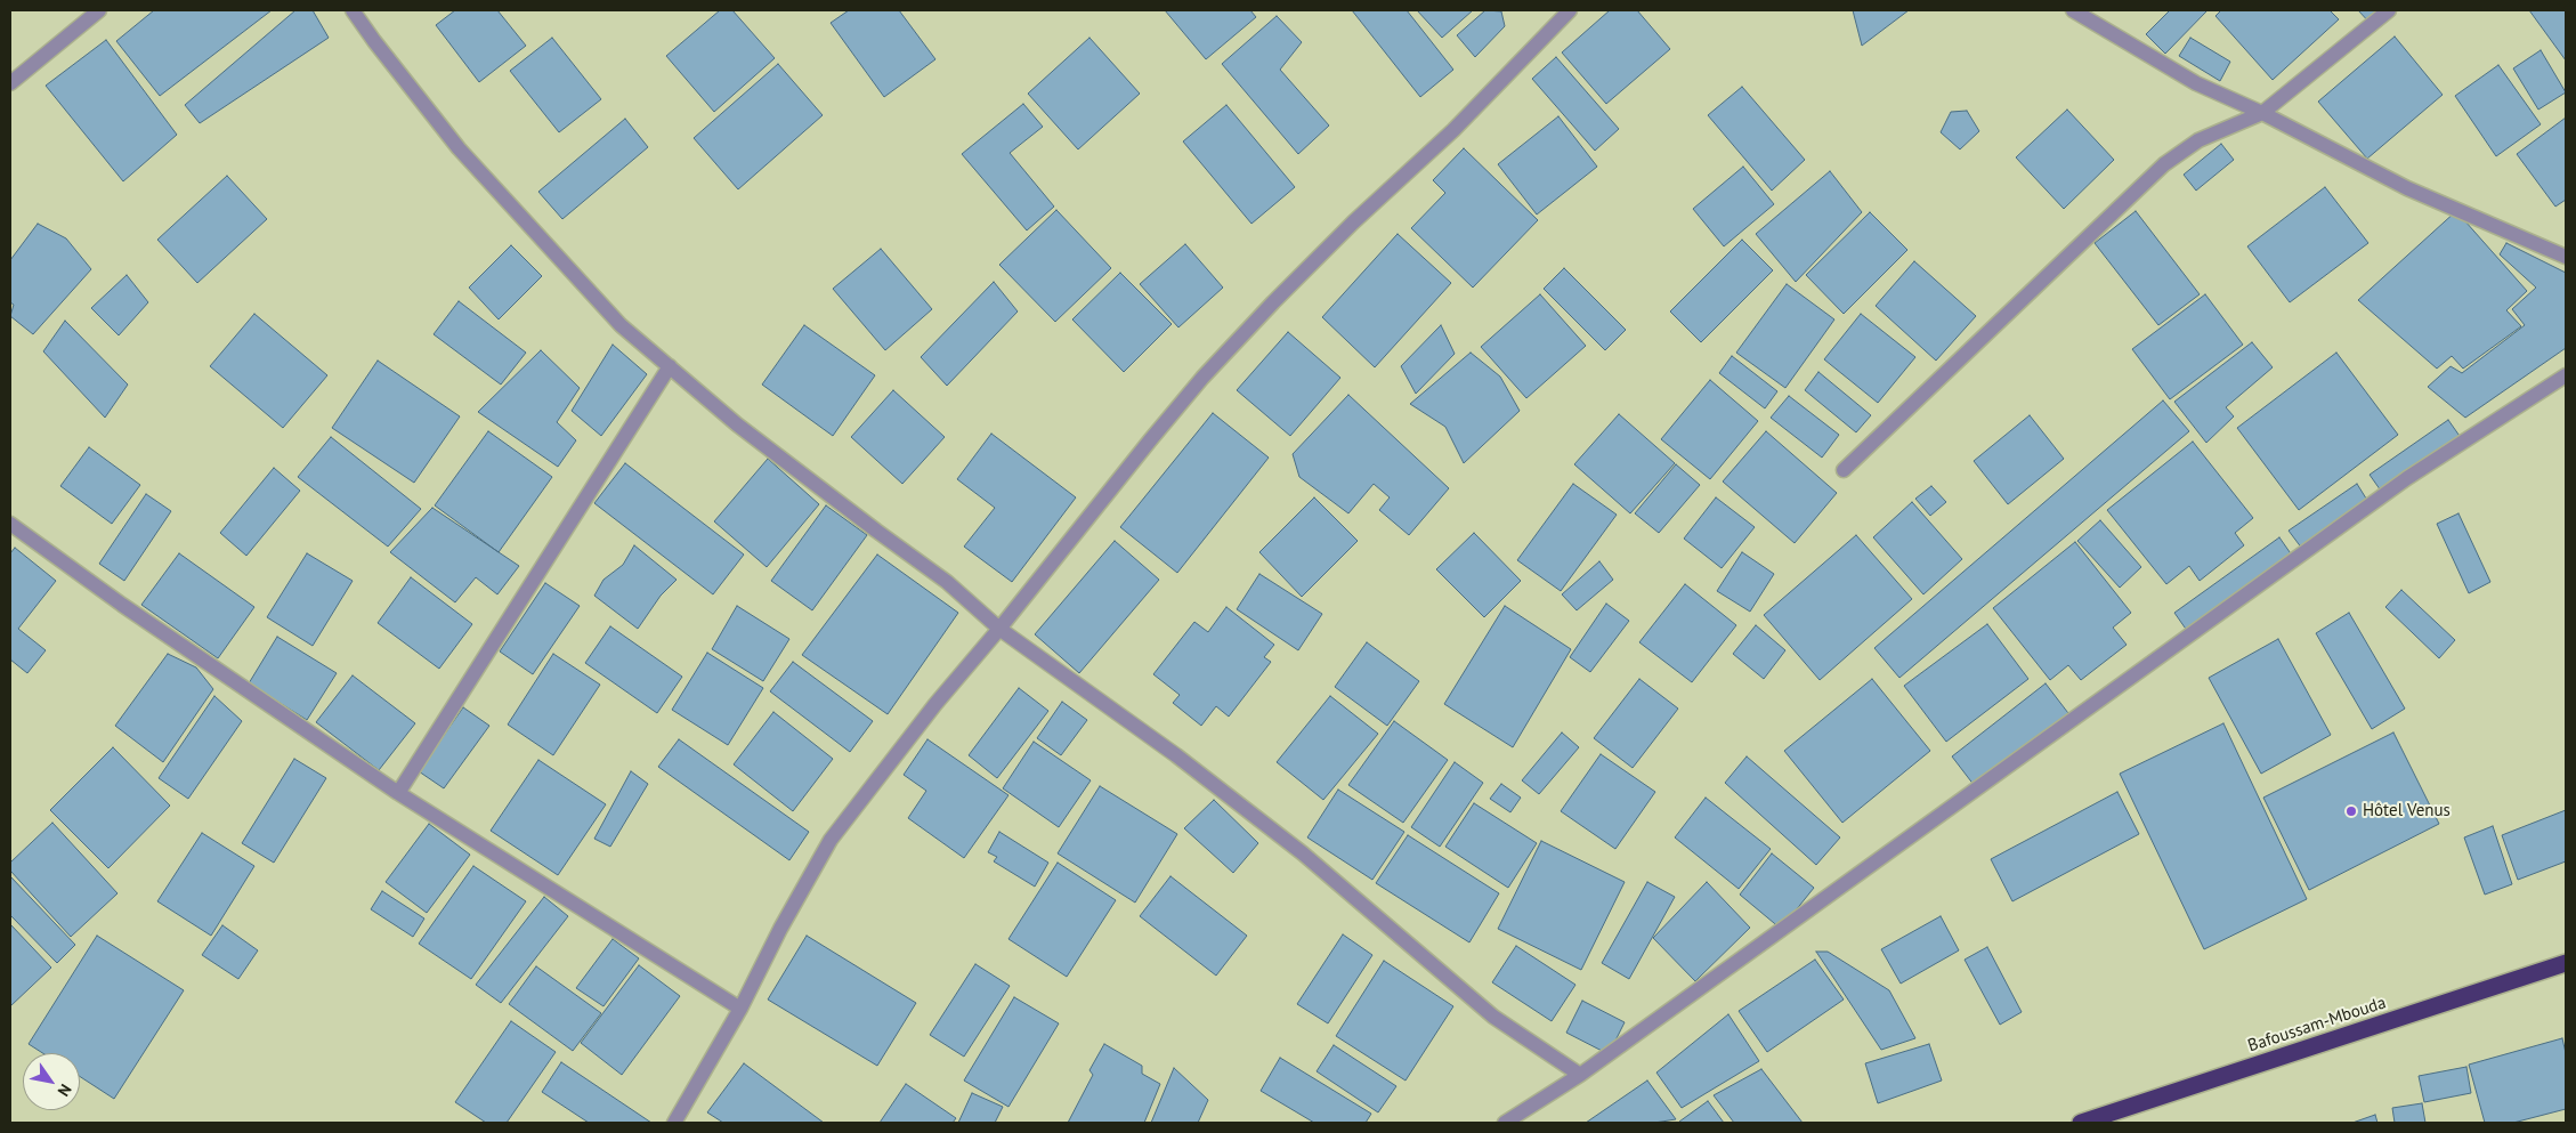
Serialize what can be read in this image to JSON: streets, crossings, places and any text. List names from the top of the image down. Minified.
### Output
{"streets":{"highway":["Bafoussam-Mbouda"]},"places":["Hôtel Venus"],"north":"bottom right"}
